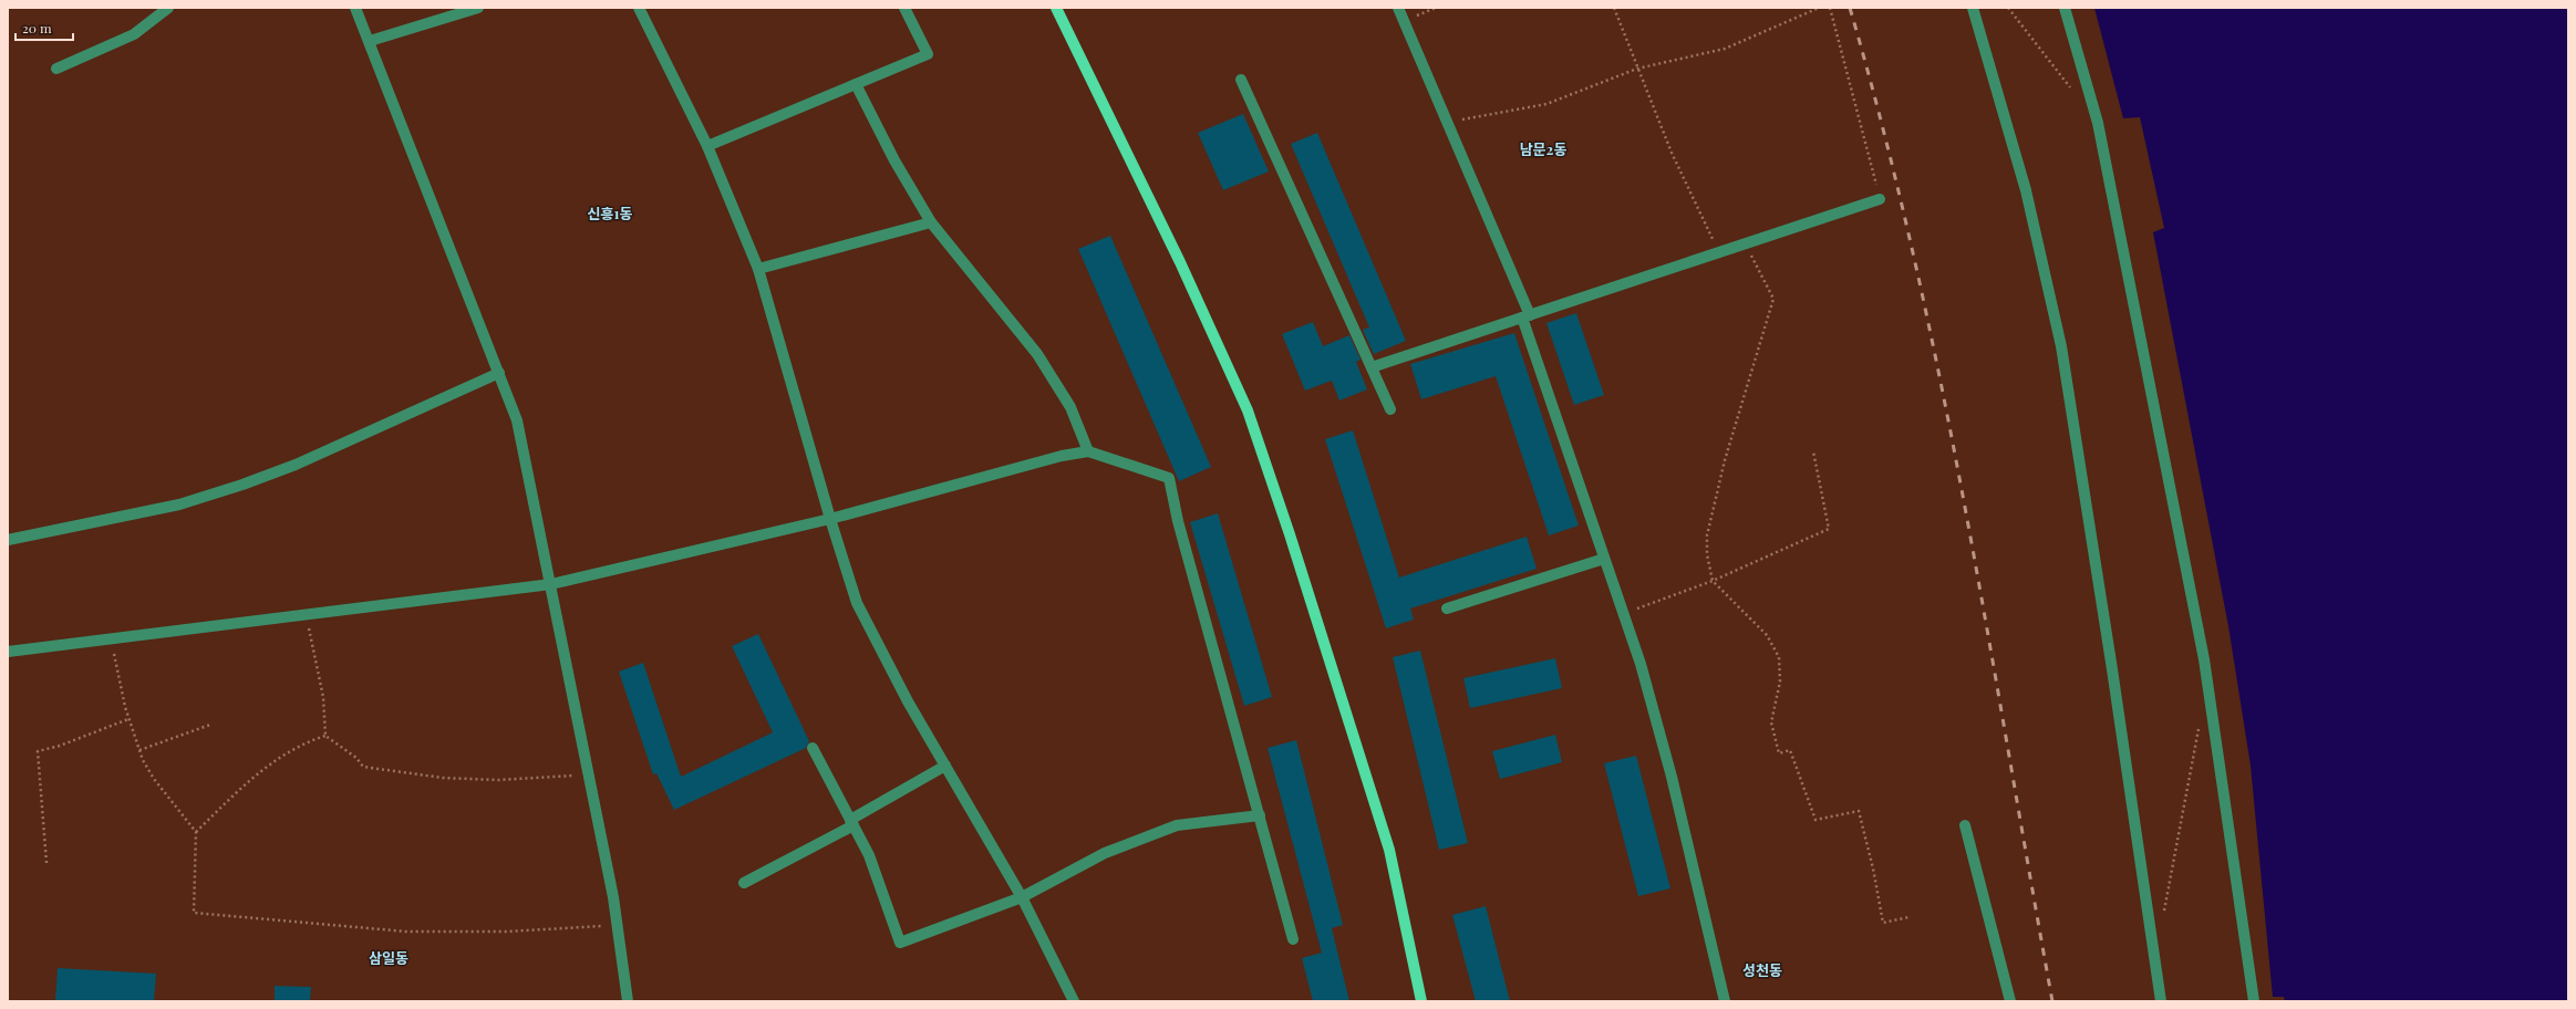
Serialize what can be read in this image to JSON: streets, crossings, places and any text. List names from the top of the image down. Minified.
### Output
{"districts":["남문2동","신흥1동","삼일동","성천동"],"scale_bar":"20 m"}
